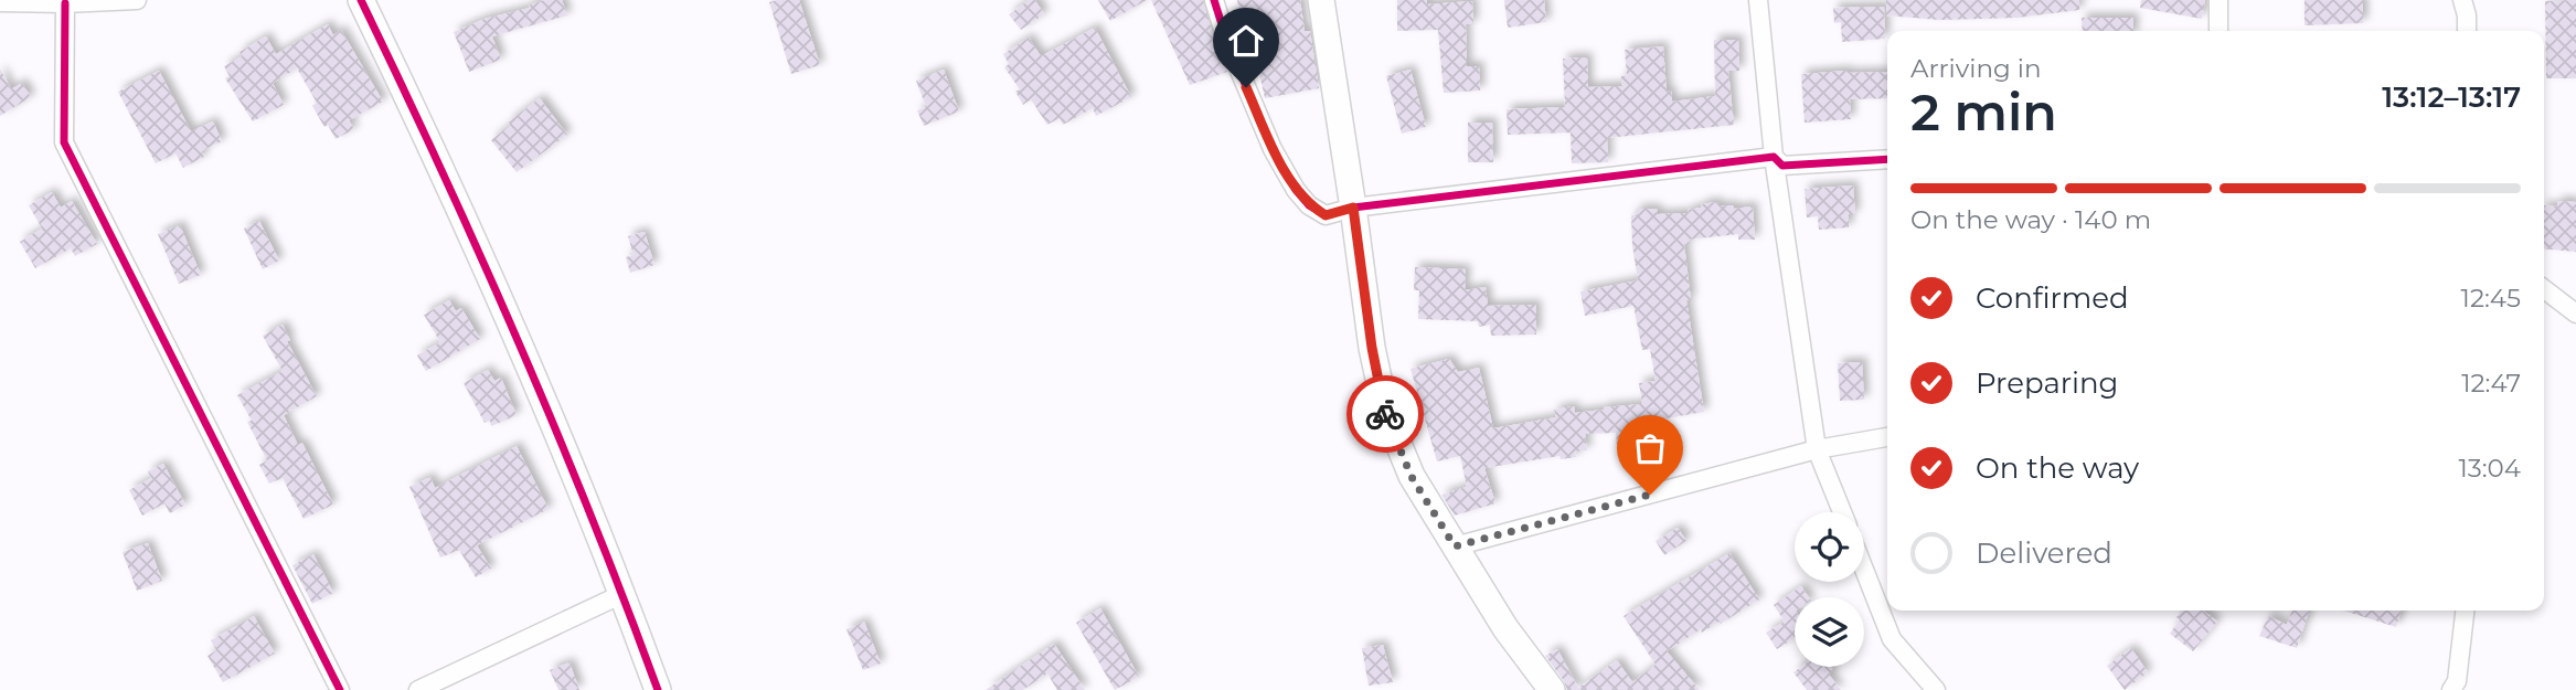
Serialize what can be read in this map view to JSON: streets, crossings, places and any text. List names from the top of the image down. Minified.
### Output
{"page":{"heading":["2 min","Arriving in","13:12–13:17"],"bar":"On the way · 140 m","list":[["Confirmed","12:45"],["Preparing","12:47"],["On the way","13:04"],"Delivered"]}}
